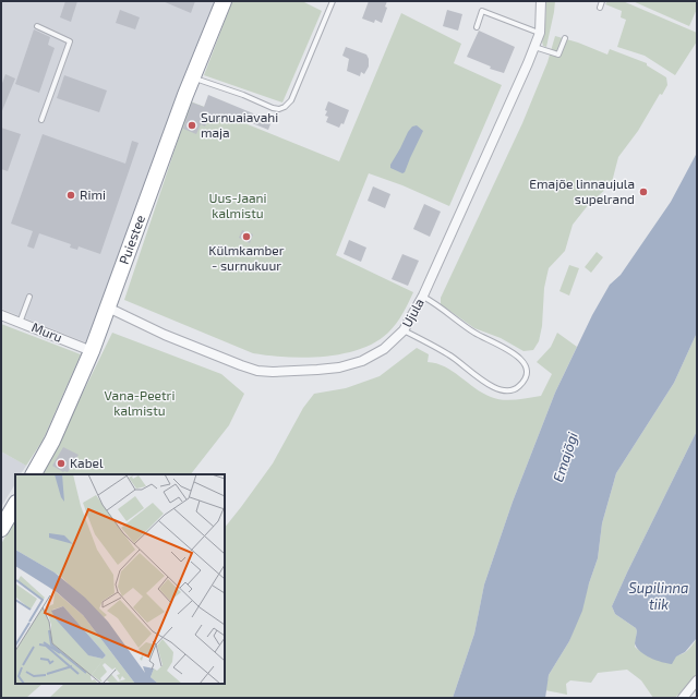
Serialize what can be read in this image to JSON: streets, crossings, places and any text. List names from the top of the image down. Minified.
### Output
{"streets":{"highway":["Puiestee"],"street":["Ujula","Muru"]},"crossings":[["Puiestee","Ujula"],["Puiestee","Muru"]],"water":["Emajõgi","Supilinna tiik"],"parks":["Uus-Jaani kalmistu","Vana-Peetri kalmistu"],"places":["Surnuaiavahi maja","Emajõe linnaujula supelrand","Rimi","Külmkamber - surnukuur","Kabel"]}
